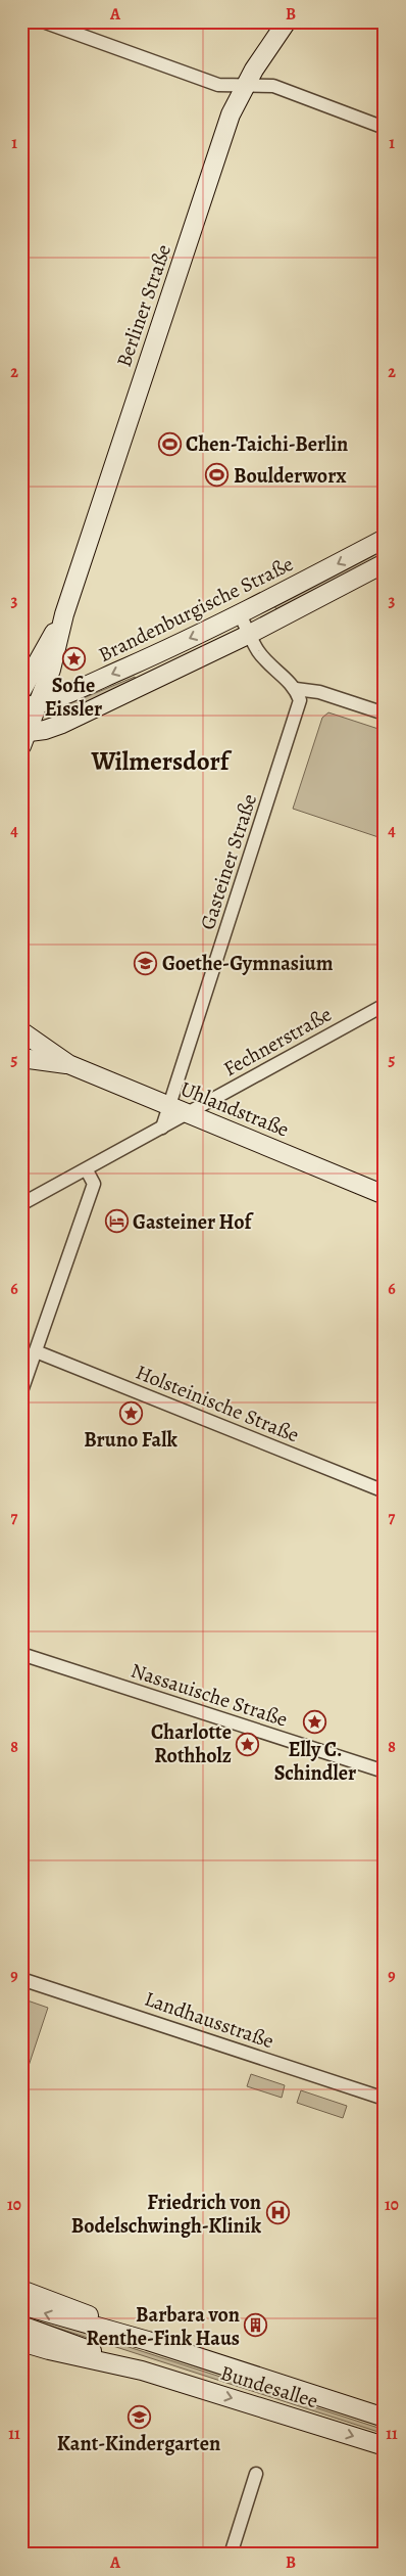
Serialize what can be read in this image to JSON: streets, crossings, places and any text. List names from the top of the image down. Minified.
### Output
{"streets":{"main road":["Berliner Straße","Brandenburgische Straße","Uhlandstraße","Bundesallee"],"street":["Gasteiner Straße","Fechnerstraße","Holsteinische Straße","Nassauische Straße","Landhausstraße"]},"crossings":[["Berliner Straße","Brandenburgische Straße"],["Gasteiner Straße","Uhlandstraße"],["Fechnerstraße","Uhlandstraße"]],"districts":["Wilmersdorf"],"places":{"sports":["Chen-Taichi-Berlin","Boulderworx"],"place":["Sofie Eissler","Bruno Falk","Elly C. Schindler","Charlotte Rothholz"],"school or university":["Goethe-Gymnasium","Kant-Kindergarten"],"hotel":["Gasteiner Hof"],"hospital":["Friedrich von Bodelschwingh-Klinik"],"building":["Barbara von Renthe-Fink Haus"]},"grid":{"columns":["A","B"],"rows":["1","2","3","4","5","6","7","8","9","10","11"]}}
